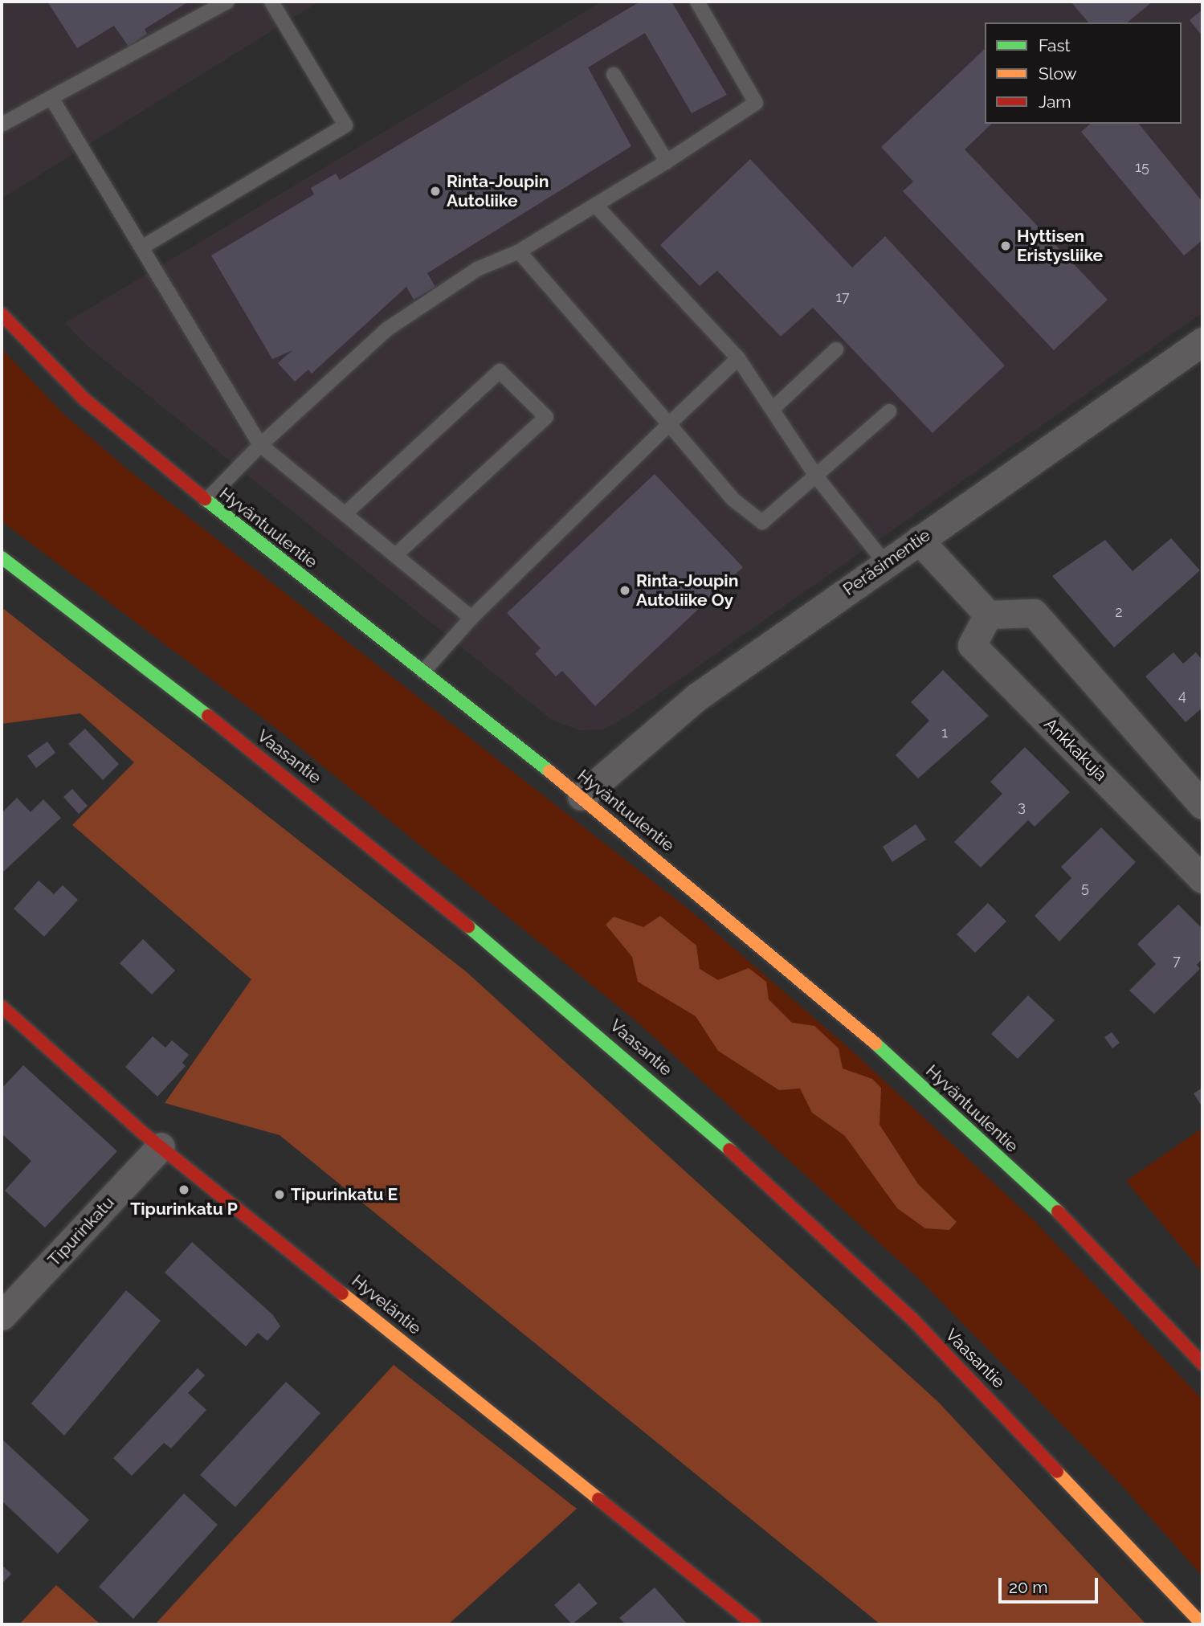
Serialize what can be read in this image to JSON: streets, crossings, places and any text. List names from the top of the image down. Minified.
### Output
{"streets":{"street":["Hyväntuulentie","Peräsimentie","Ankkakuja","Vaasantie","Tipurinkatu","Hyveläntie"]},"crossings":[["Hyväntuulentie","Peräsimentie"],["Tipurinkatu","Hyveläntie"]],"places":["Rinta-Joupin Autoliike","Hyttisen Eristysliike","Rinta-Joupin Autoliike Oy","Tipurinkatu P","Tipurinkatu E"],"house_numbers":["15","17","2","4","1","3","5","7"],"legend":["Fast","Slow","Jam"],"scale_bar":"20 m"}
